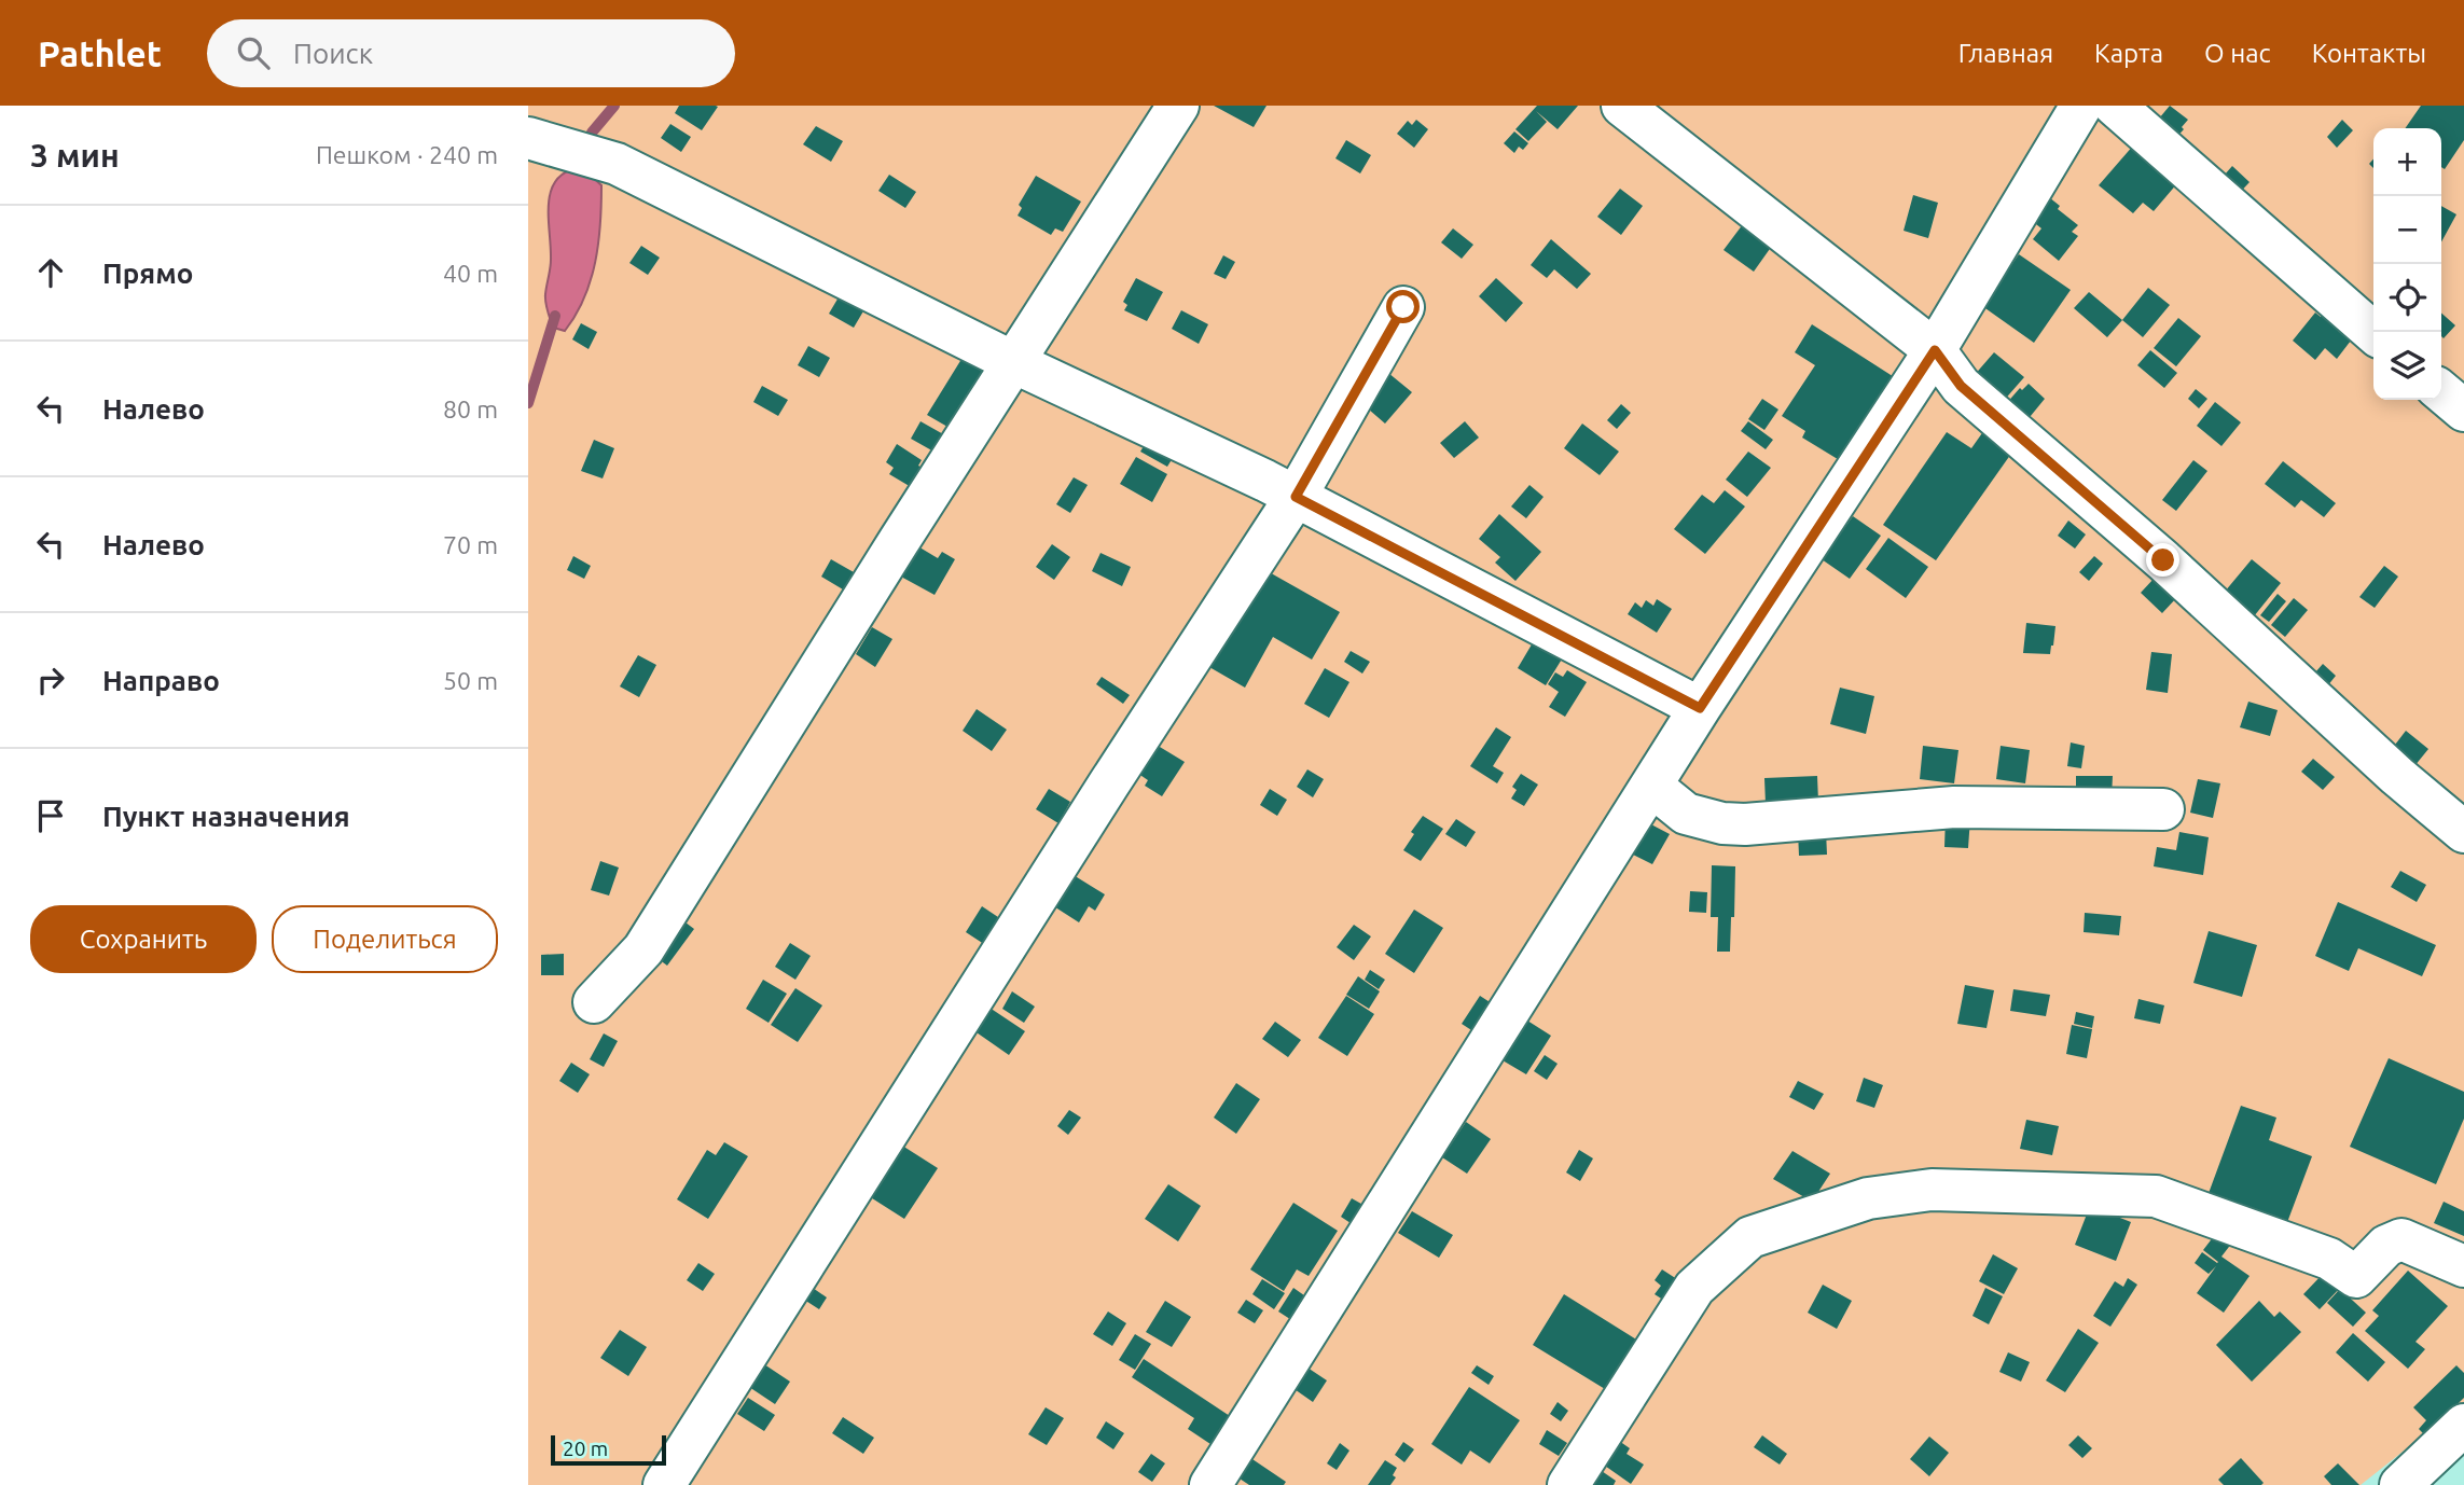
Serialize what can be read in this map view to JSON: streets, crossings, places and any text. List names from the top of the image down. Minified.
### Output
{"scale_bar":"20 m","page":{"header":"Pathlet","search":"Поиск","nav":["Главная","Карта","О нас","Контакты"],"heading":["3 мин","Пешком · 240 m"],"map_buttons":["+","−"],"list":[["Прямо","40 m"],["Налево","80 m"],["Налево","70 m"],["Направо","50 m"],"Пункт назначения"],"buttons":["Сохранить","Поделиться"],"scale":"20 m"}}
